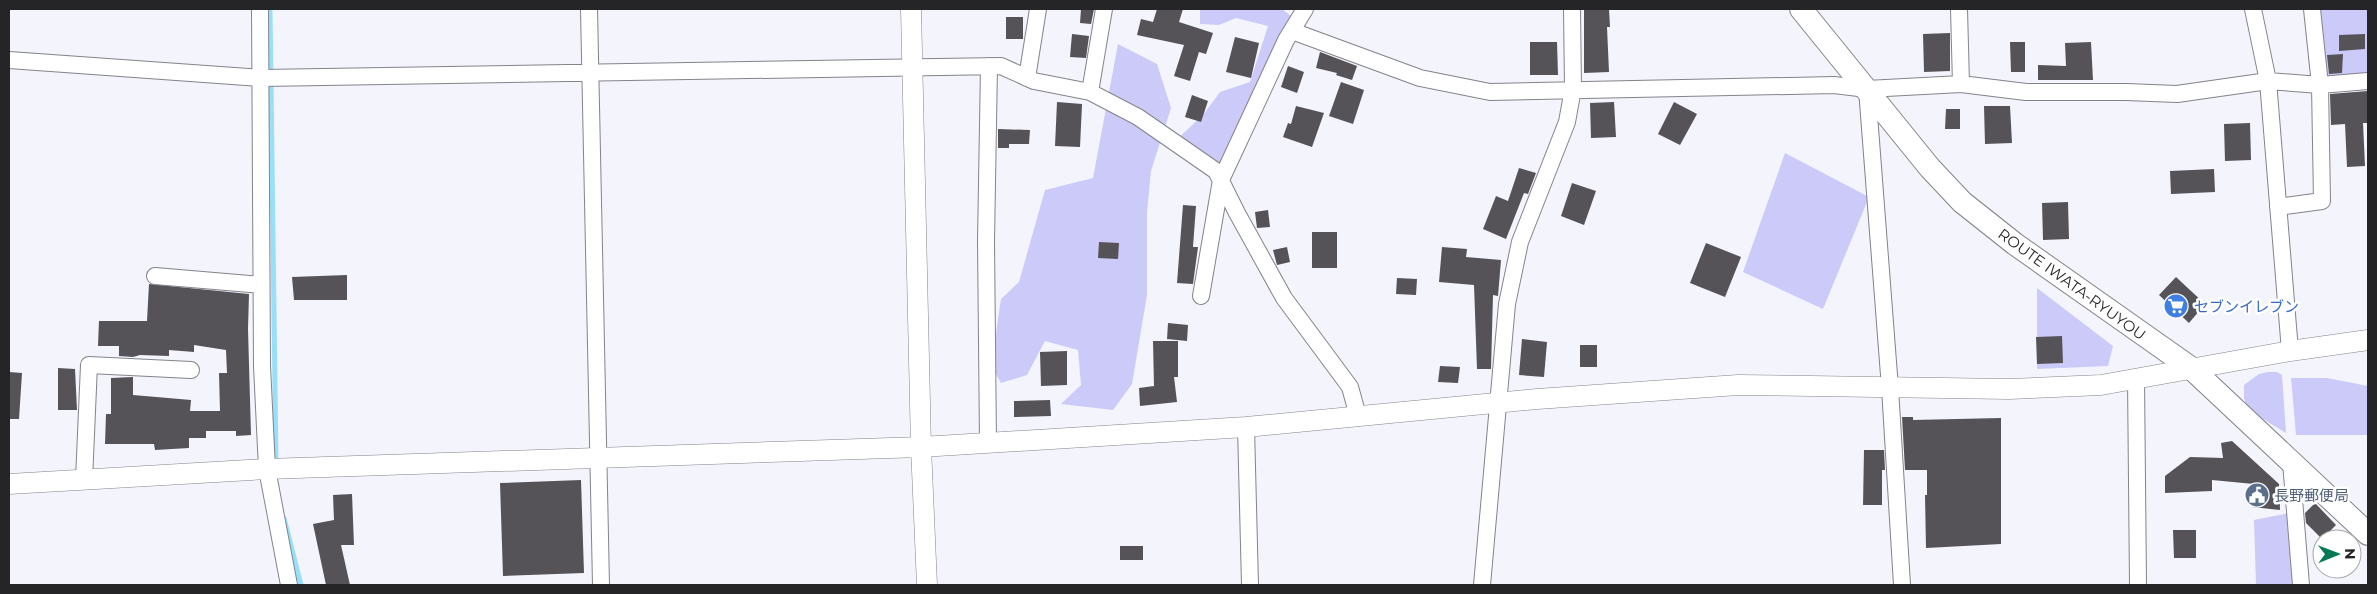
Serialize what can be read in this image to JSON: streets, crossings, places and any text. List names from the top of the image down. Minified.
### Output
{"streets":{"main road":["ROUTE IWATA-RYUYOU"]},"places":{"supermarket":["セブンイレブン"],"public building":["長野郵便局"]},"north":"right"}
